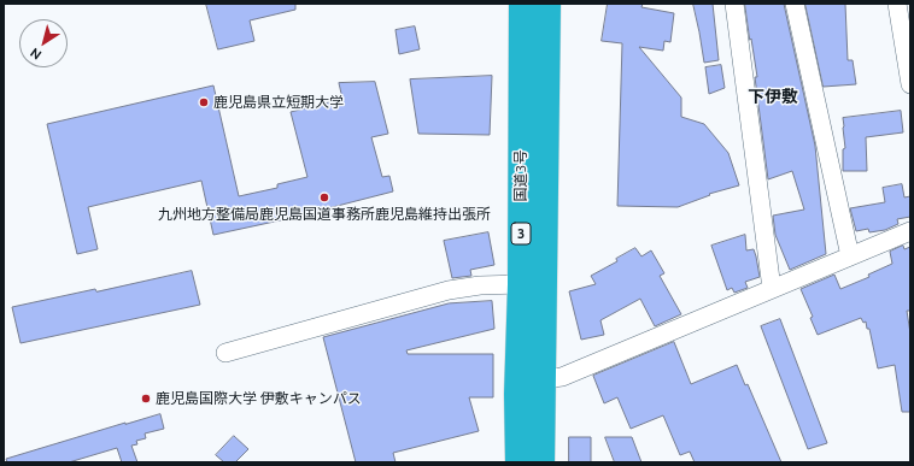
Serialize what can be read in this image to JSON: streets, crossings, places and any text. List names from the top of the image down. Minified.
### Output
{"streets":{"highway":["国道3号","3"]},"districts":["下伊敷"],"places":["鹿児島県立短期大学","九州地方整備局鹿児島国道事務所鹿児島維持出張所","鹿児島国際大学 伊敷キャンパス"],"north":"bottom left"}
